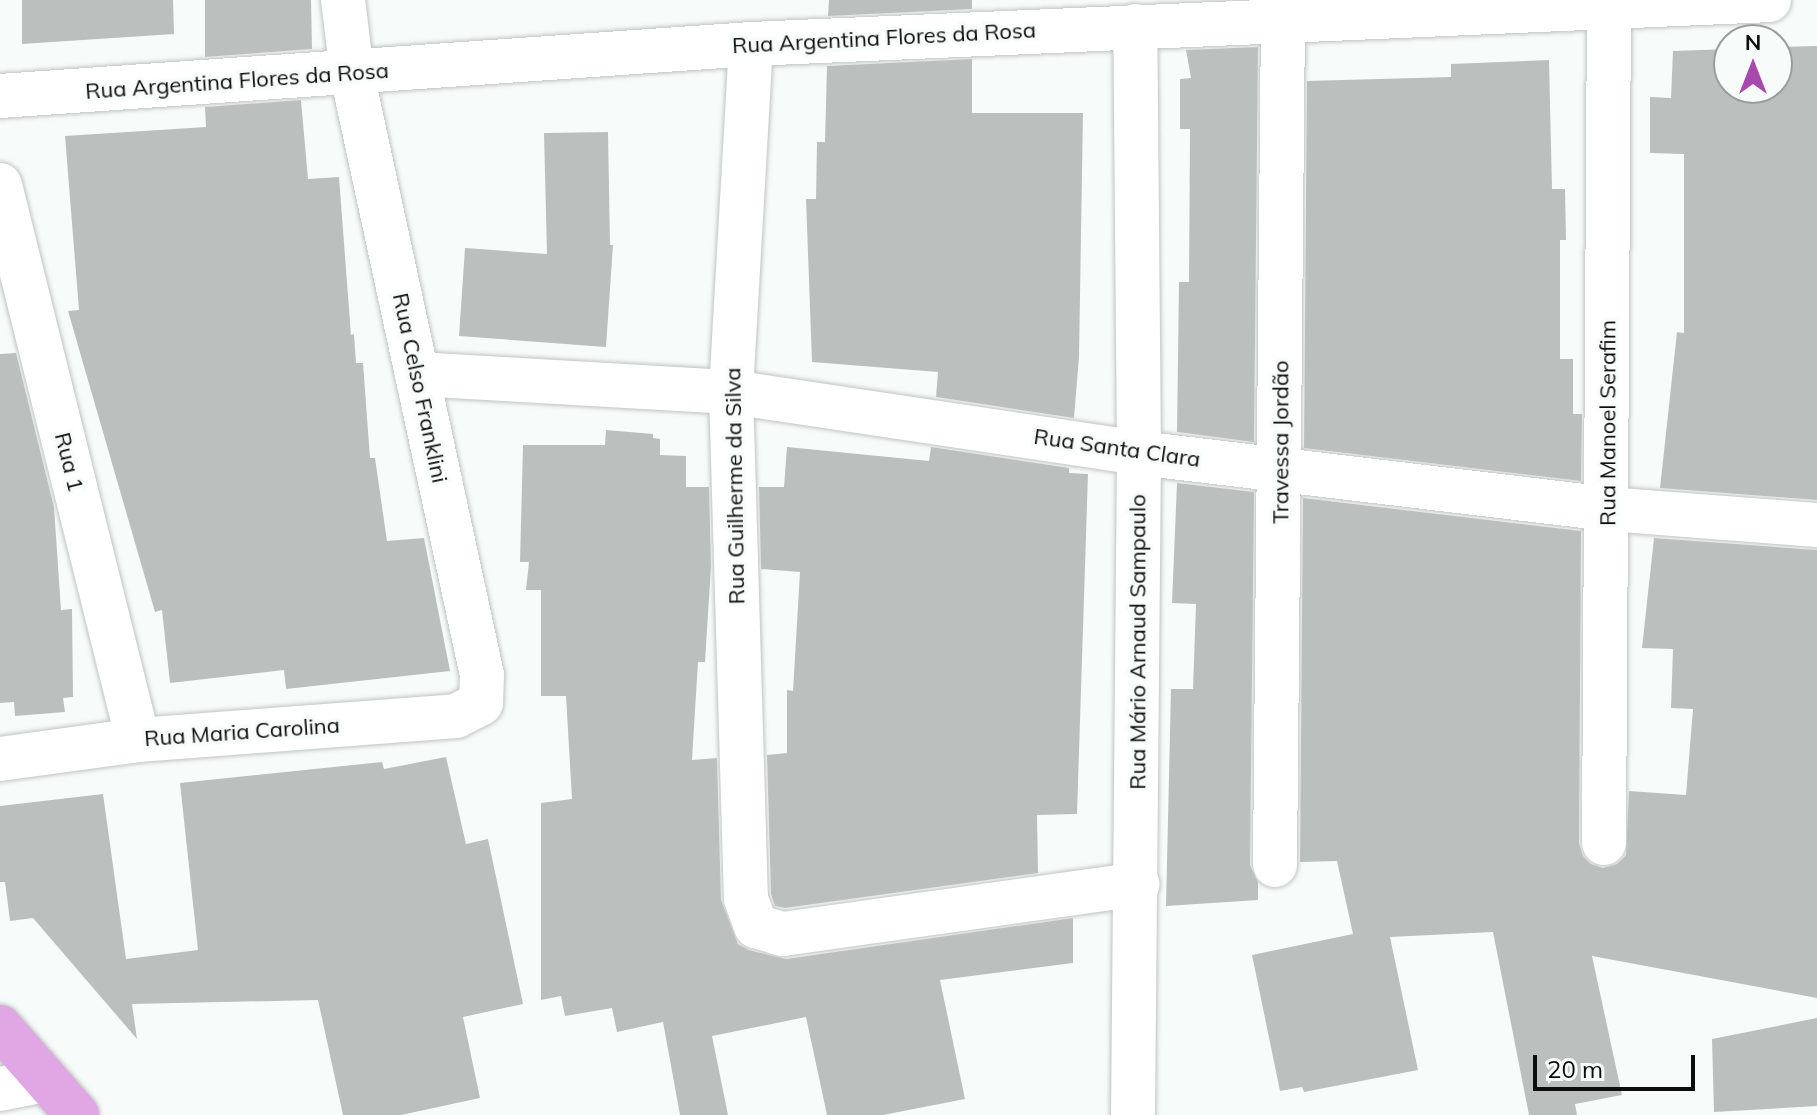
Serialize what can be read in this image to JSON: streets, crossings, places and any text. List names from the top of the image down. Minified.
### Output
{"streets":{"street":["Rua Argentina Flores da Rosa","Rua Celso Franklini","Rua Manoel Serafim","Travessa Jordão","Rua Santa Clara","Rua 1","Rua Guilherme da Silva","Rua Mário Arnaud Sampaulo","Rua Maria Carolina"]},"crossings":[["Rua Argentina Flores da Rosa","Rua Celso Franklini"],["Rua Argentina Flores da Rosa","Rua Manoel Serafim"],["Rua Argentina Flores da Rosa","Travessa Jordão"],["Rua Argentina Flores da Rosa","Rua Guilherme da Silva"],["Rua Argentina Flores da Rosa","Rua Mário Arnaud Sampaulo"],["Rua Celso Franklini","Rua Santa Clara"],["Rua Celso Franklini","Rua Maria Carolina"],["Rua Manoel Serafim","Rua Santa Clara"],["Travessa Jordão","Rua Santa Clara"],["Rua Santa Clara","Rua Guilherme da Silva"],["Rua Santa Clara","Rua Mário Arnaud Sampaulo"],["Rua 1","Rua Maria Carolina"],["Rua Guilherme da Silva","Rua Mário Arnaud Sampaulo"]],"scale_bar":"20 m","north":"top"}
